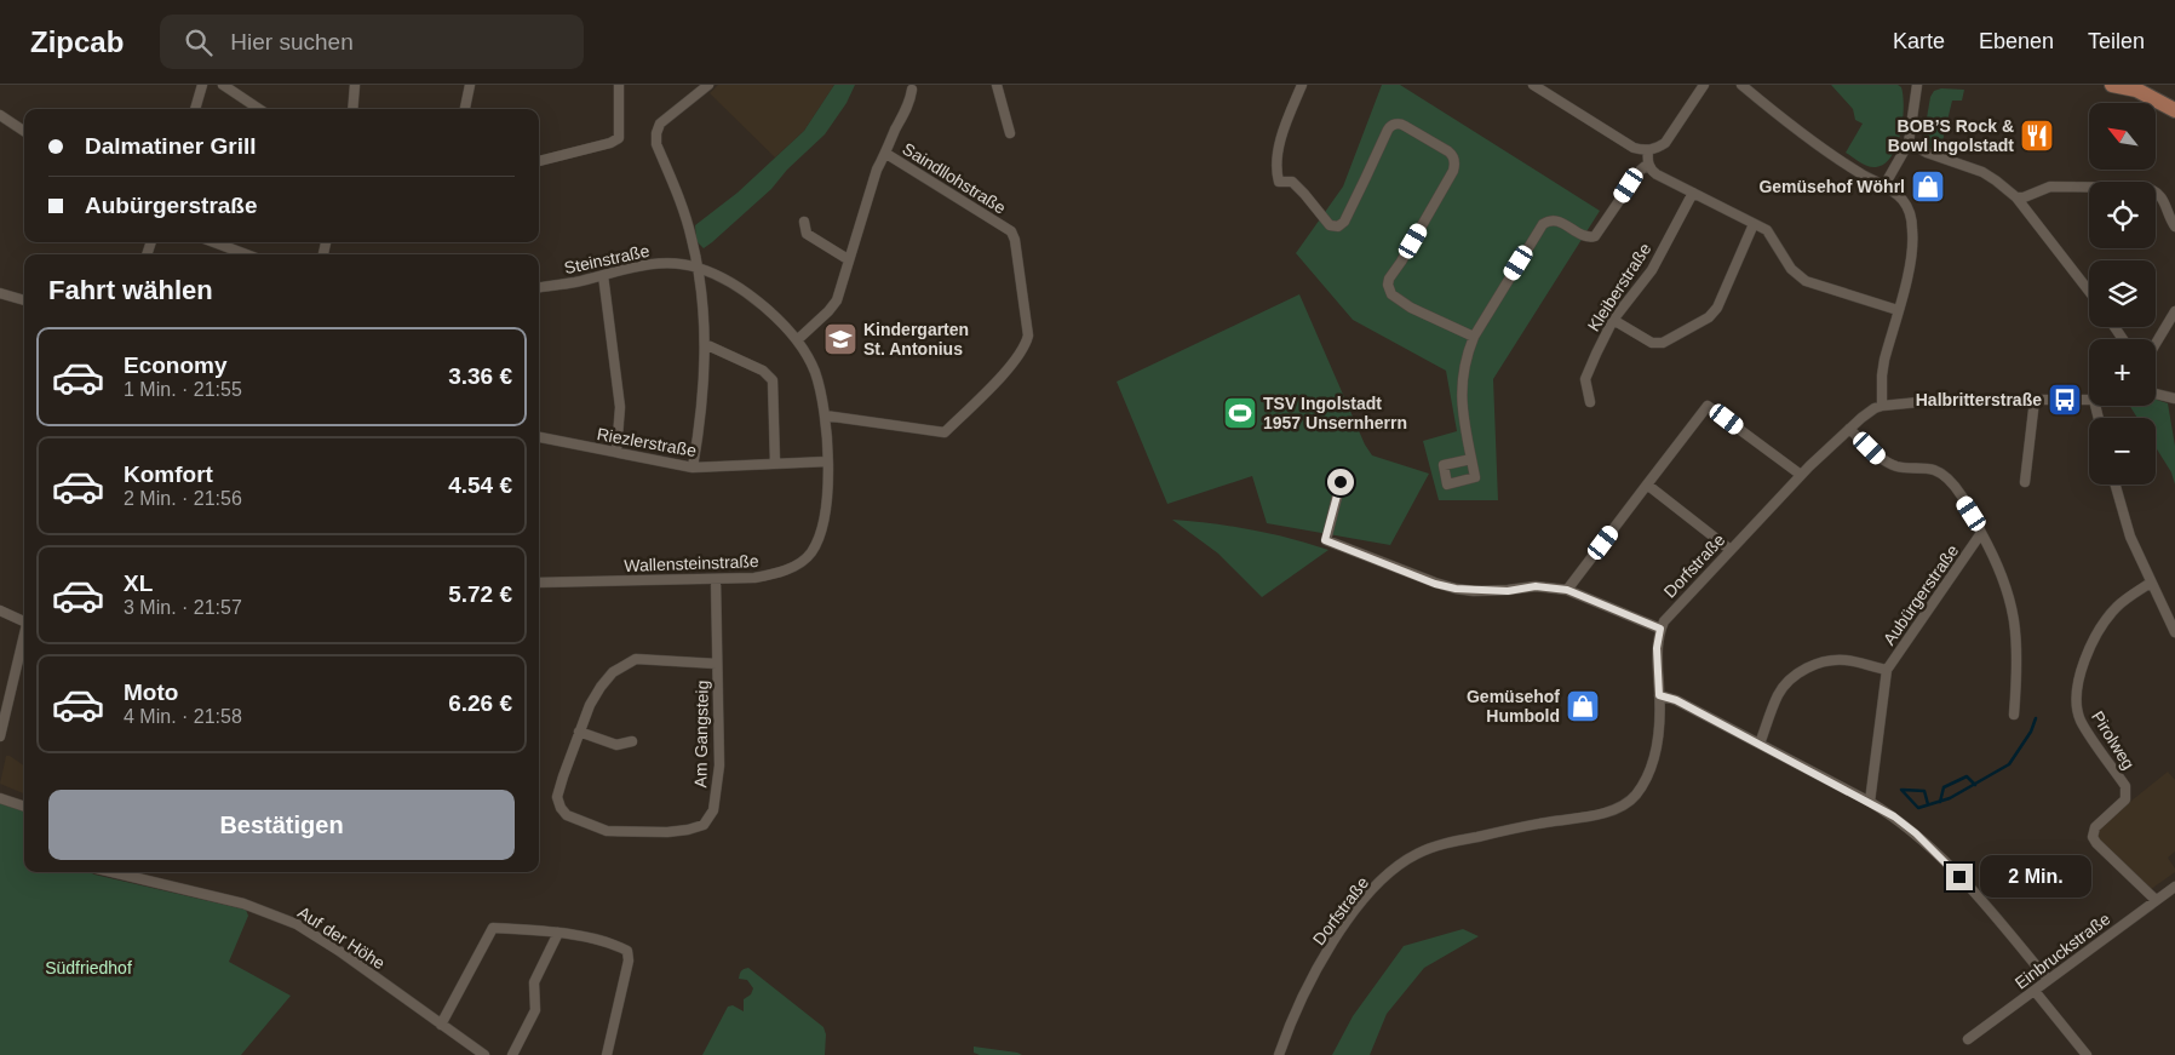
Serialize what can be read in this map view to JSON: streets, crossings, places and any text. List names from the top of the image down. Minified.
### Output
{"streets":{"street":["Saindllohstraße","Steinstraße","Kleiberstraße","Riezlerstraße","Wallensteinstraße","Dorfstraße","Aubürgerstraße","Am Gangsteig","Pirolweg","Auf der Höhe","Einbruckstraße"]},"crossings":[["Saindllohstraße","Steinstraße"],["Saindllohstraße","Wallensteinstraße"],["Steinstraße","Wallensteinstraße"],["Riezlerstraße","Wallensteinstraße"],["Wallensteinstraße","Am Gangsteig"],["Pirolweg","Einbruckstraße"]],"parks":["Südfriedhof"],"places":{"restaurant":["BOB’S Rock & Bowl Ingolstadt"],"shop":["Gemüsehof Wöhrl","Gemüsehof Humbold"],"school or university":["Kindergarten St. Antonius"],"bus stop":["Halbritterstraße"],"sports":["TSV Ingolstadt 1957 Unsernherrn"]},"north":"top left","page":{"header":"Zipcab","search":"Hier suchen","nav":["Karte","Ebenen","Teilen"],"map_buttons":["+","−"],"banner":["Dalmatiner Grill","Aubürgerstraße"],"heading":"Fahrt wählen","list":[{"name":"Economy","note":"1 Min. · 21:55","value":"3.36 €"},{"name":"Komfort","note":"2 Min. · 21:56","value":"4.54 €"},{"name":"XL","note":"3 Min. · 21:57","value":"5.72 €"},{"name":"Moto","note":"4 Min. · 21:58","value":"6.26 €"}],"buttons":"Bestätigen","bubble":"2 Min."}}
